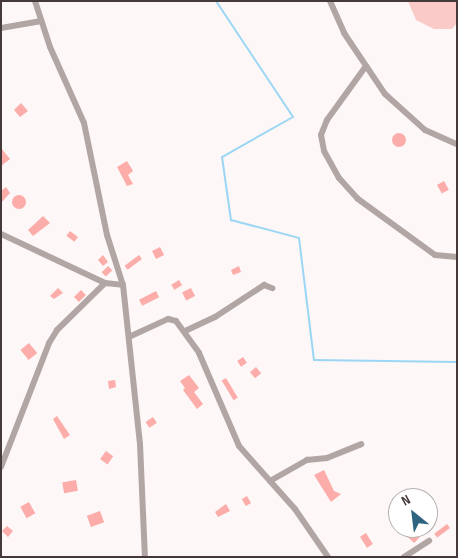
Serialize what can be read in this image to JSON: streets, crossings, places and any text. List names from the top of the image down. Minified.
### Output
{"north":"top left"}
